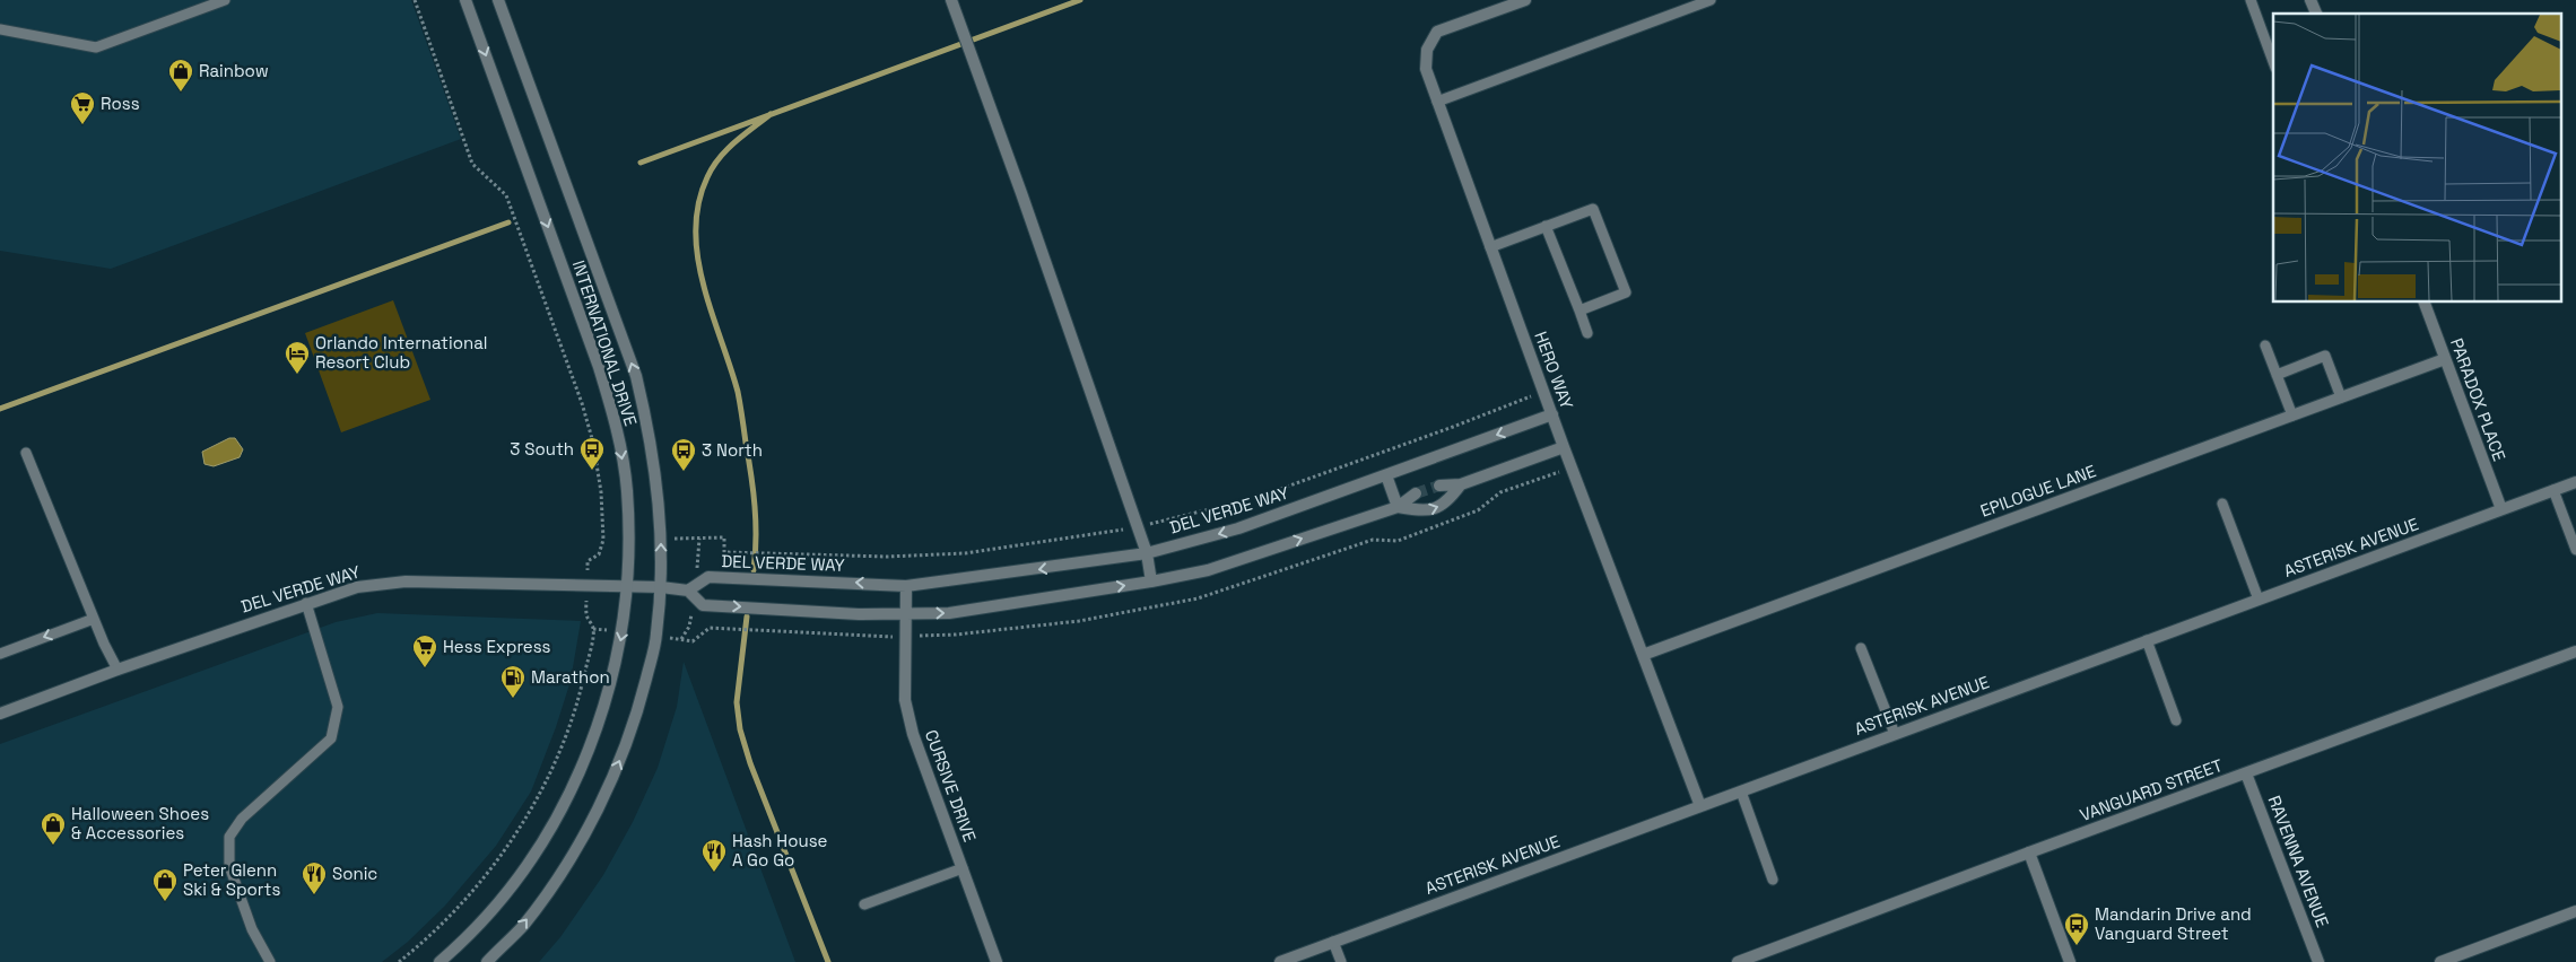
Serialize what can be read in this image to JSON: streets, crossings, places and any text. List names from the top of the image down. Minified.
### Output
{"streets":{"street":["INTERNATIONAL DRIVE","HERO WAY","PARADOX PLACE","EPILOGUE LANE","DEL VERDE WAY","ASTERISK AVENUE","CURSIVE DRIVE","VANGUARD STREET","RAVENNA AVENUE"]},"crossings":[["INTERNATIONAL DRIVE","DEL VERDE WAY"],["HERO WAY","EPILOGUE LANE"],["HERO WAY","DEL VERDE WAY"],["HERO WAY","ASTERISK AVENUE"],["PARADOX PLACE","EPILOGUE LANE"],["PARADOX PLACE","ASTERISK AVENUE"],["DEL VERDE WAY","CURSIVE DRIVE"],["VANGUARD STREET","RAVENNA AVENUE"]],"places":{"shop":["Rainbow","Halloween Shoes & Accessories","Peter Glenn Ski & Sports"],"supermarket":["Ross","Hess Express"],"hotel":["Orlando International Resort Club"],"bus stop":["3 South","3 North","Mandarin Drive and Vanguard Street"],"fuel station":["Marathon"],"restaurant":["Hash House A Go Go","Sonic"]}}
